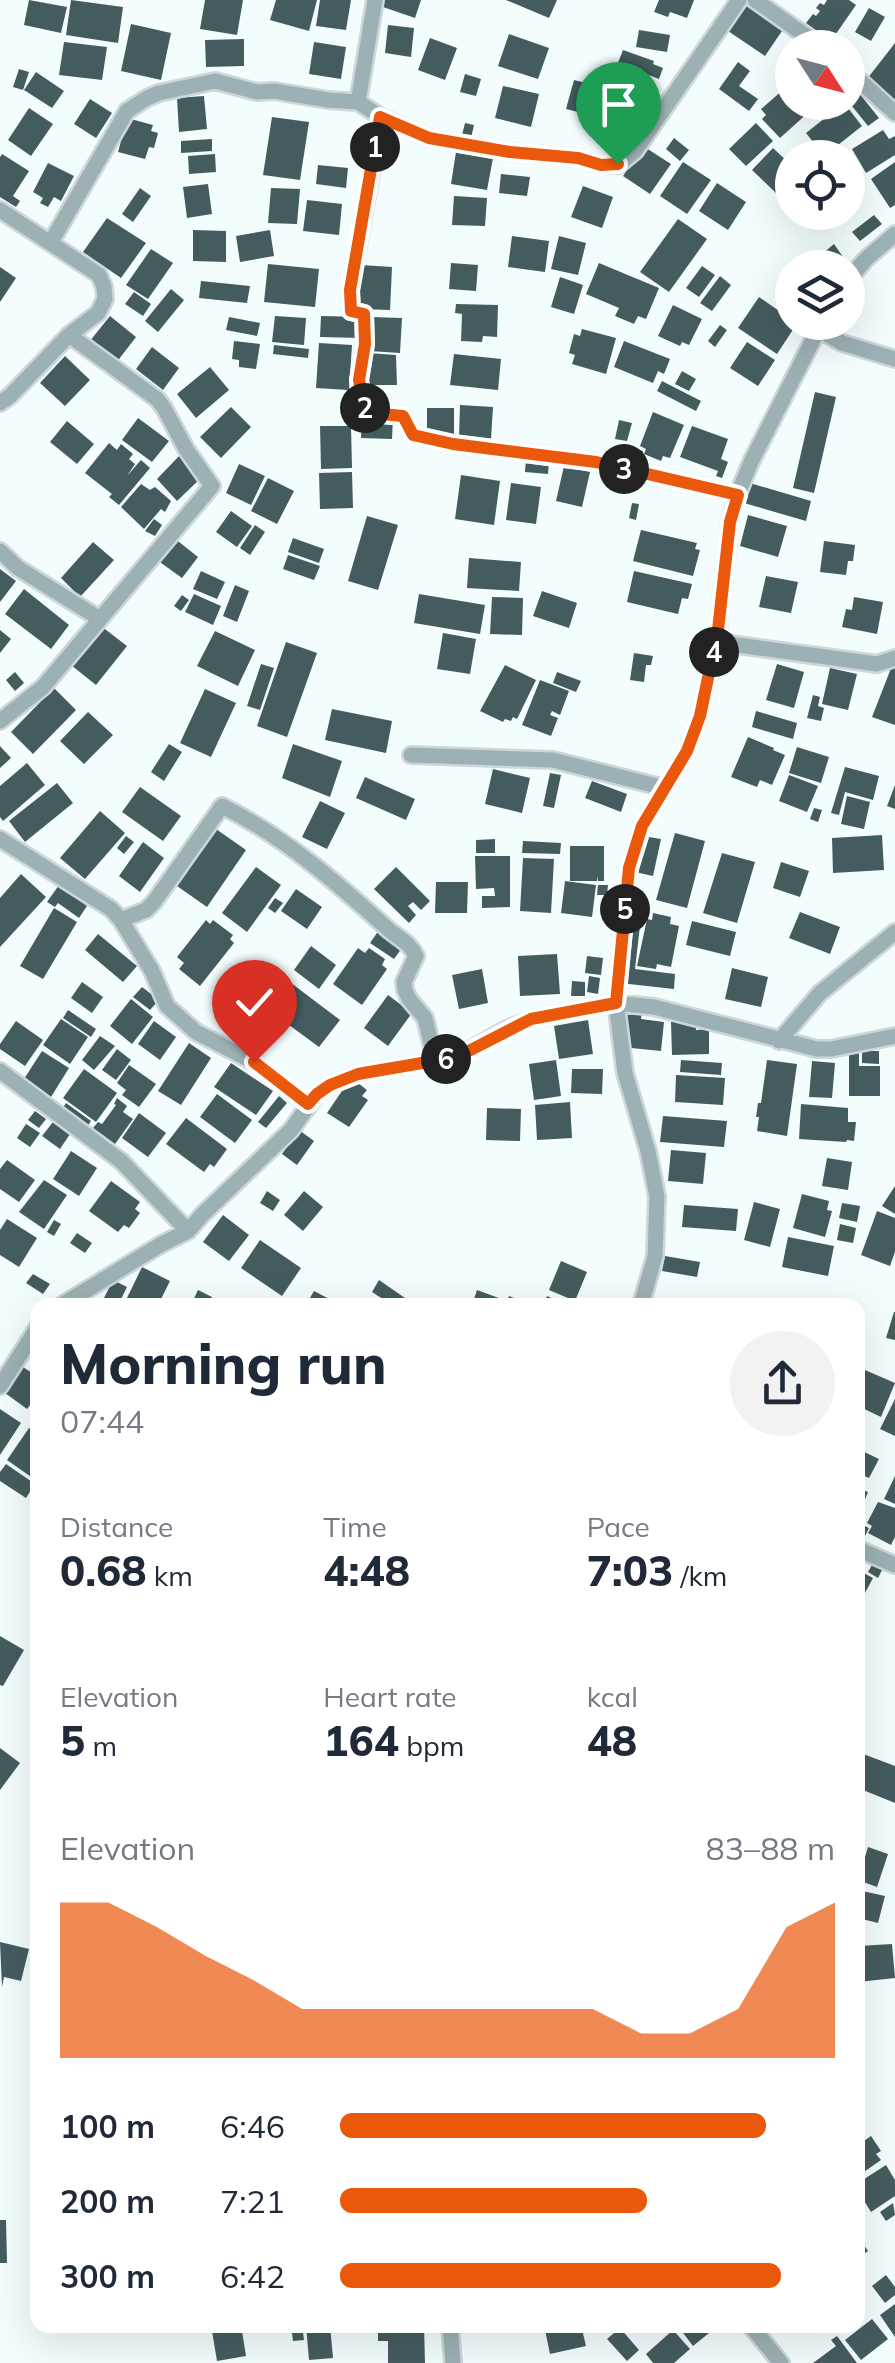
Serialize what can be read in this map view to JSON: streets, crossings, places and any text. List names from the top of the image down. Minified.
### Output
{"north":"bottom right","page":{"pins":["1","2","3","4","5","6"],"heading":["Morning run","07:44"],"stats":[["Distance","0.68 km"],["Time","4:48"],["Pace","7:03 /km"],["Elevation","5 m"],["Heart rate","164 bpm"],["kcal","48"]],"chart":["Elevation","83–88 m"],"list":[{"name":"100 m","note":"6:46"},{"name":"200 m","note":"7:21"},{"name":"300 m","note":"6:42"}]}}
